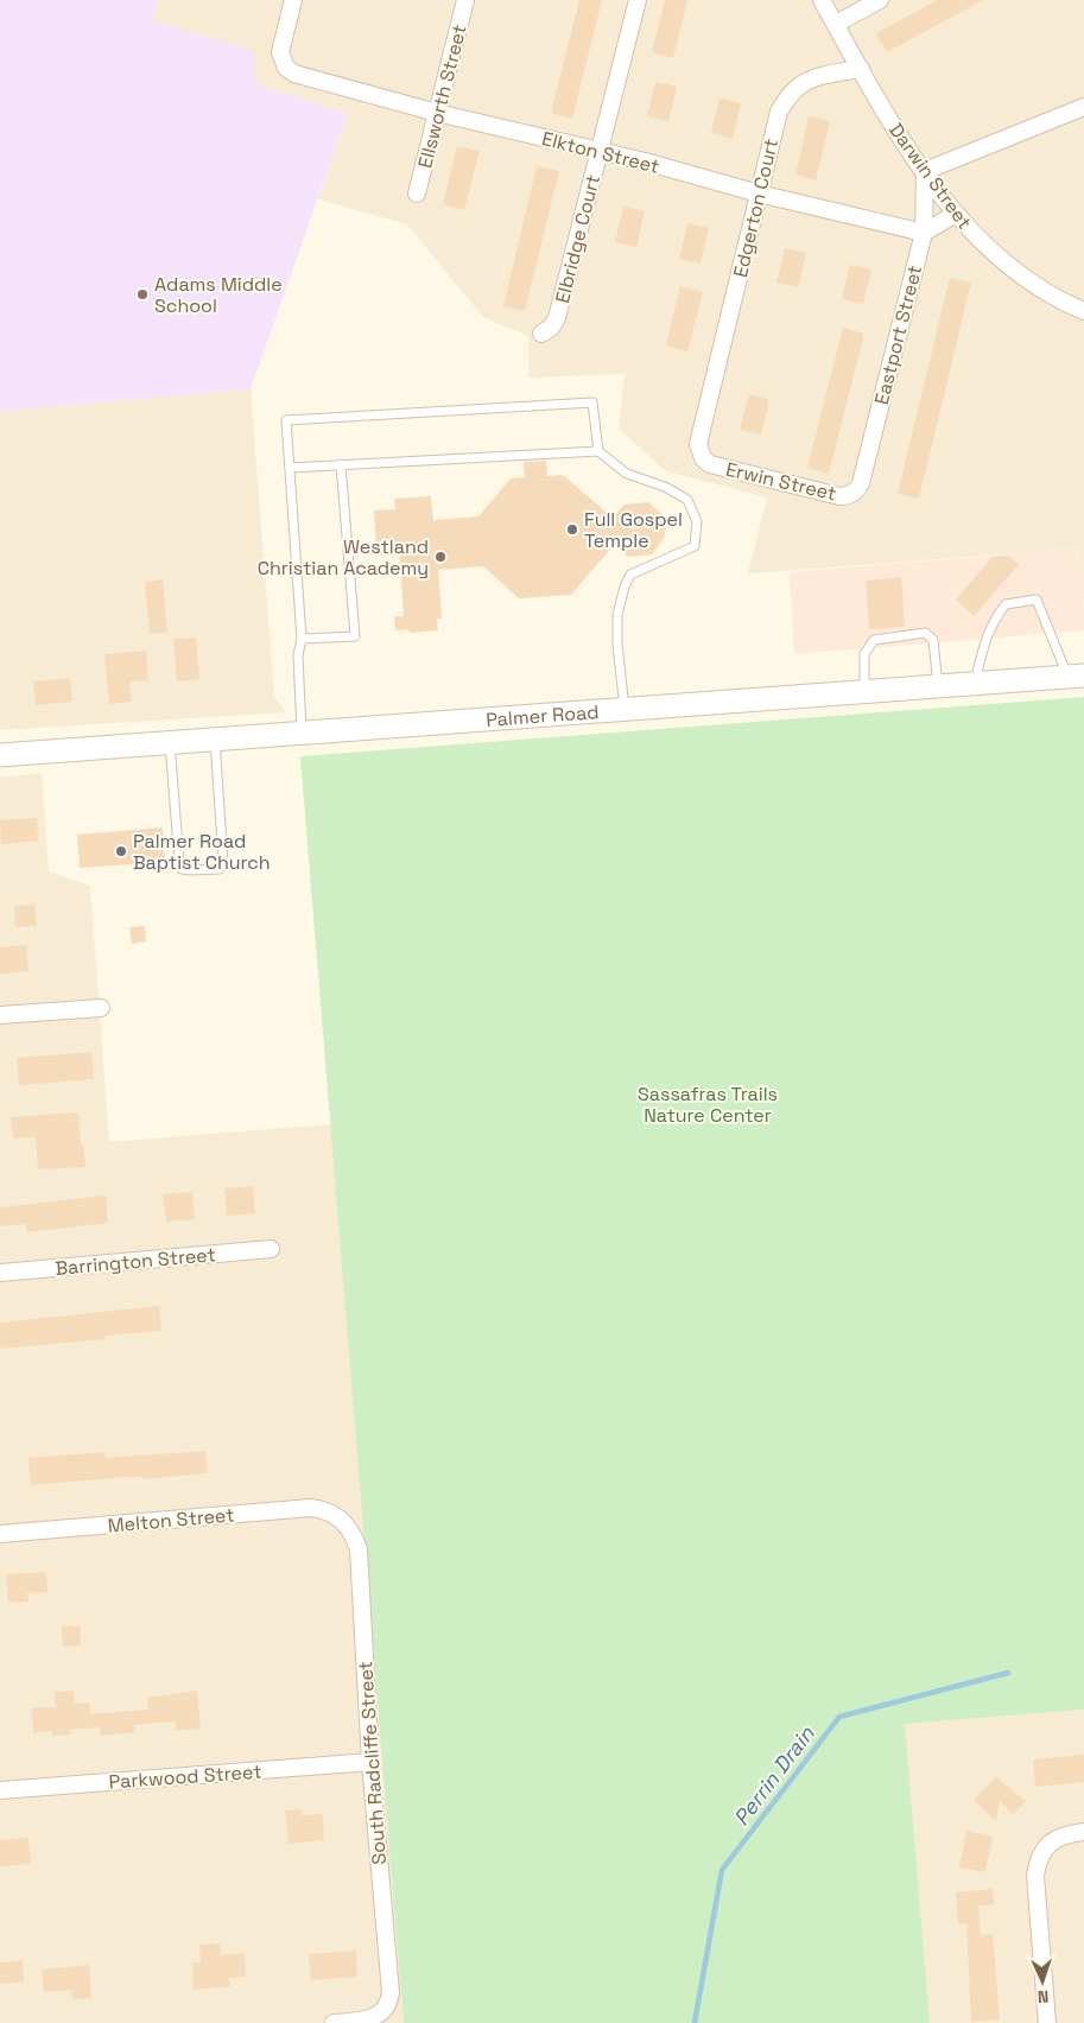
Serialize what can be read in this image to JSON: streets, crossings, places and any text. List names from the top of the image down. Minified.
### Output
{"streets":{"street":["Ellsworth Street","Elkton Street","Darwin Street","Edgerton Court","Elbridge Court","Eastport Street","Erwin Street","Palmer Road","Barrington Street","Melton Street","South Radcliffe Street","Parkwood Street"]},"crossings":[["Ellsworth Street","Elkton Street"],["Elkton Street","Edgerton Court"],["Elkton Street","Elbridge Court"],["Elkton Street","Eastport Street"],["Darwin Street","Edgerton Court"],["Darwin Street","Eastport Street"],["Edgerton Court","Erwin Street"],["Eastport Street","Erwin Street"],["Melton Street","South Radcliffe Street"],["South Radcliffe Street","Parkwood Street"]],"water":["Perrin Drain"],"parks":["Sassafras Trails Nature Center"],"places":["Adams Middle School","Full Gospel Temple","Westland Christian Academy","Palmer Road Baptist Church"],"north":"bottom"}
